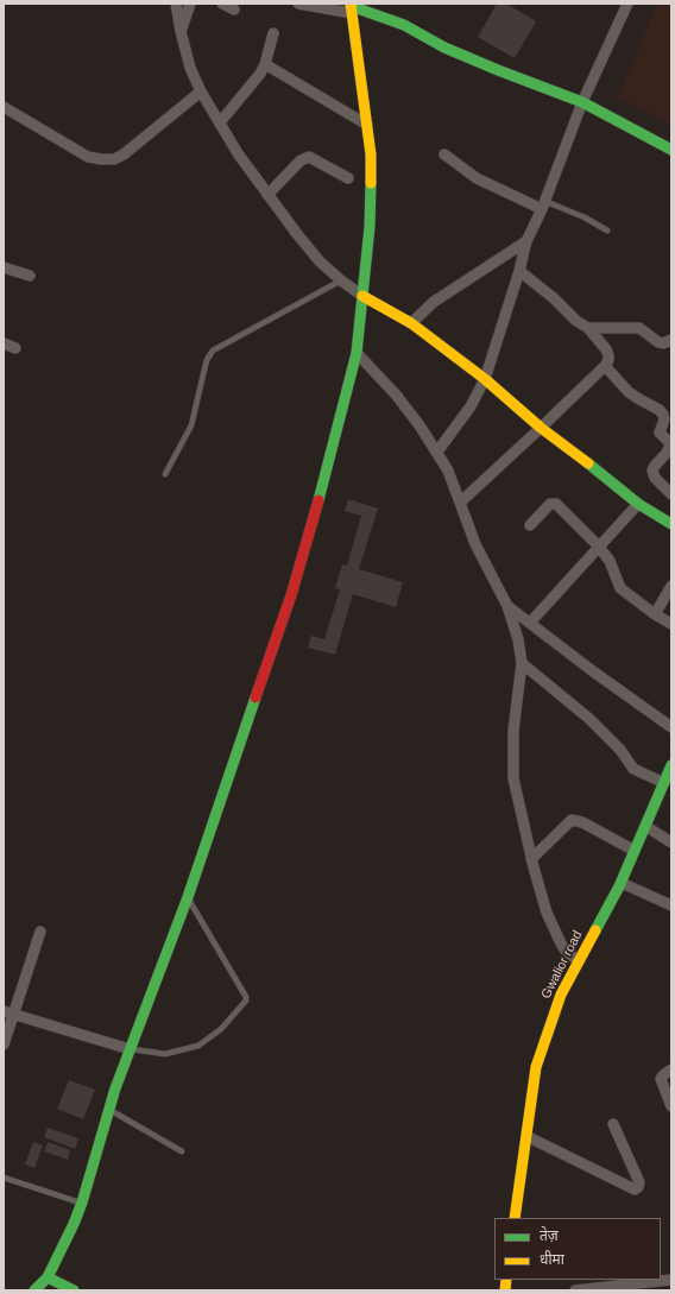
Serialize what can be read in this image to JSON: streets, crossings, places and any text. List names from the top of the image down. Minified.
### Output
{"streets":{"main road":["Gwalior road"]},"legend":["तेज़","धीमा"]}
